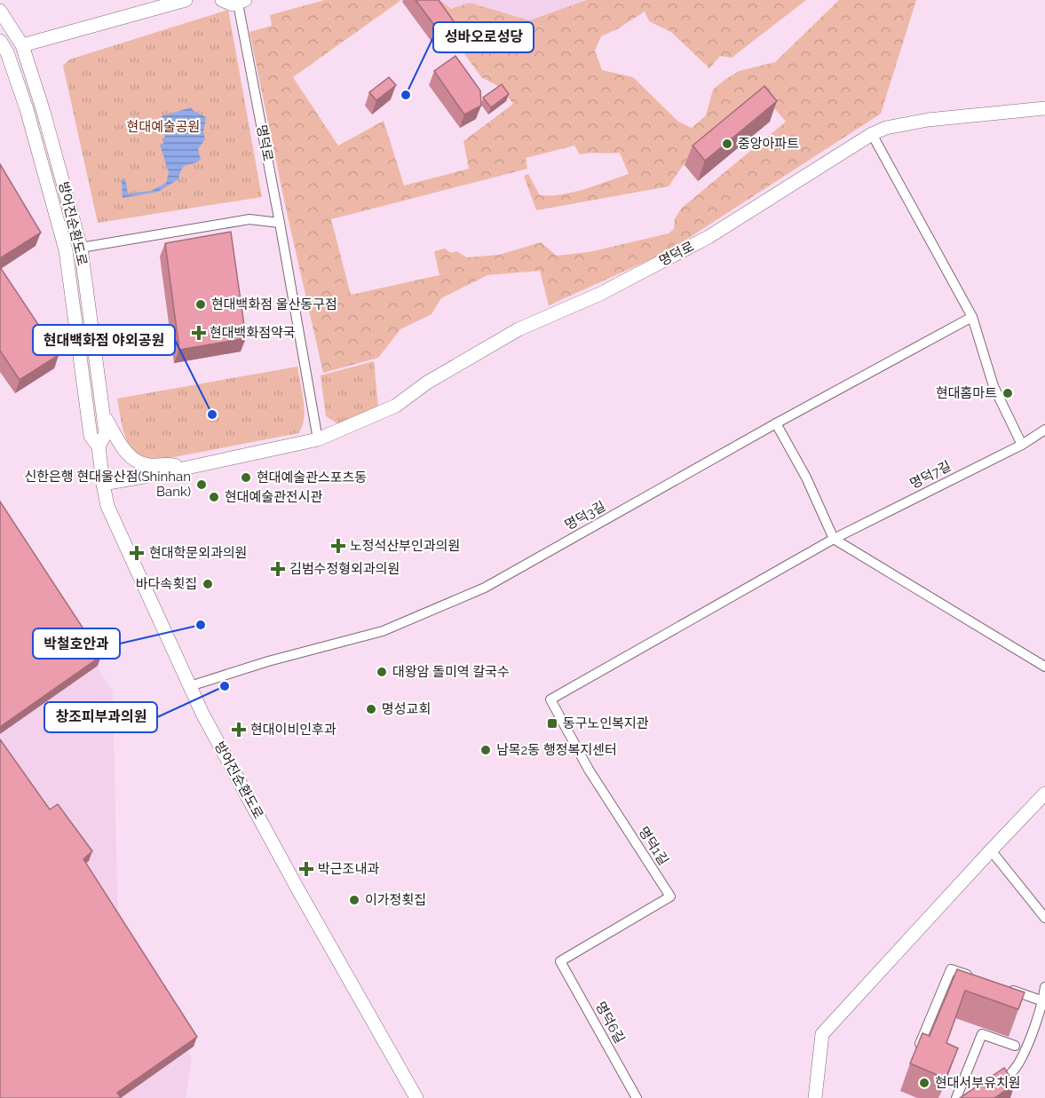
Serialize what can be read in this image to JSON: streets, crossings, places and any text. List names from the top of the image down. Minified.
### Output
{"streets":{"street":["명덕로","방어진순환도로","명덕7길","명덕3길","명덕1길","명덕6길"]},"crossings":[["명덕로","방어진순환도로"],["방어진순환도로","명덕3길"],["명덕7길","명덕1길"],["명덕1길","명덕6길"]],"parks":["현대예술공원"],"places":{"other":["성바오로성당","중앙아파트","현대백화점 울산동구점","현대홈마트","현대백화점 야외공원","현대예술관스포츠동","신한은행 현대울산점(Shinhan Bank)","현대예술관전시관","바다속횟집","박철호안과","대왕암 돌미역 칼국수","창조피부과의원","명성교회","남목2동 행정복지센터","이가정횟집","현대서부유치원"],"health":["현대백화점약국","노정석산부인과의원","현대학문외과의원","김범수정형외과의원","현대이비인후과","박근조내과"],"transit":["동구노인복지관"]}}
